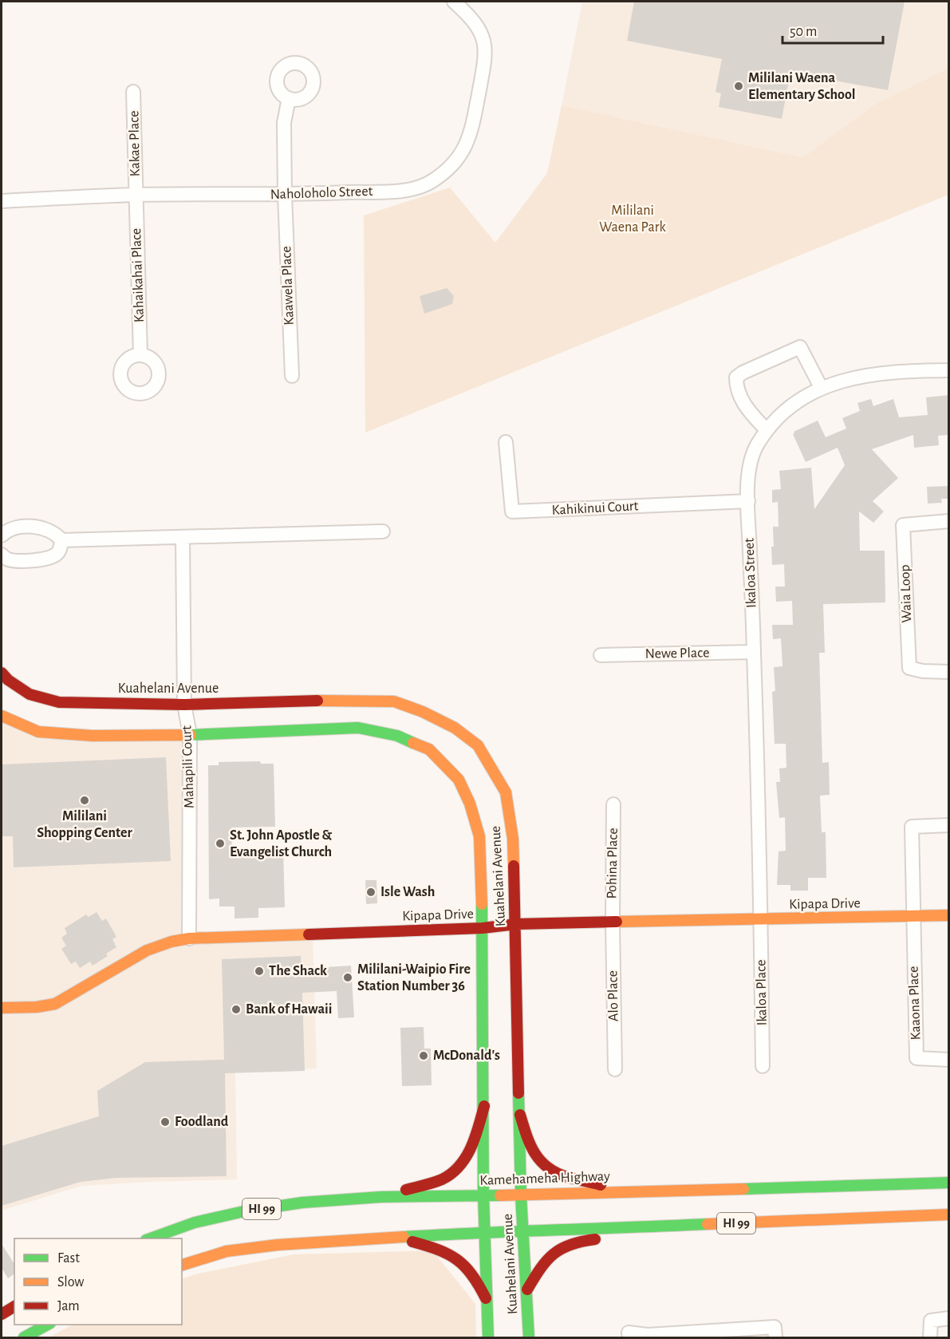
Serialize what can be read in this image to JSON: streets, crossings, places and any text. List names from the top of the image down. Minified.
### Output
{"streets":{"street":["Kakae Place","Naholoholo Street","Kahaikahai Place","Kaawela Place","Kahikinui Court","Ikaloa Street","Waia Loop","Newe Place","Kuahelani Avenue","Mahapili Court","Pohina Place","Kipapa Drive","Ikaloa Place","Alo Place","Kaaona Place","Kamehameha Highway","HI 99"]},"crossings":[["Kakae Place","Naholoholo Street"],["Kakae Place","Kahaikahai Place"],["Naholoholo Street","Kahaikahai Place"],["Naholoholo Street","Kaawela Place"],["Kahikinui Court","Ikaloa Street"],["Ikaloa Street","Newe Place"],["Ikaloa Street","Kipapa Drive"],["Ikaloa Street","Ikaloa Place"],["Kuahelani Avenue","Mahapili Court"],["Kuahelani Avenue","Kipapa Drive"],["Kuahelani Avenue","Kamehameha Highway"],["Kuahelani Avenue","HI 99"],["Mahapili Court","Kipapa Drive"],["Pohina Place","Kipapa Drive"],["Pohina Place","Alo Place"],["Kipapa Drive","Ikaloa Place"],["Kipapa Drive","Alo Place"],["Kipapa Drive","Kaaona Place"]],"parks":["Mililani Waena Park"],"places":["Mililani Waena Elementary School","Mililani Shopping Center","St. John Apostle & Evangelist Church","Isle Wash","The Shack","Mililani-Waipio Fire Station Number 36","Bank of Hawaii","McDonald's","Foodland"],"legend":["Fast","Slow","Jam"],"scale_bar":"50 m"}
